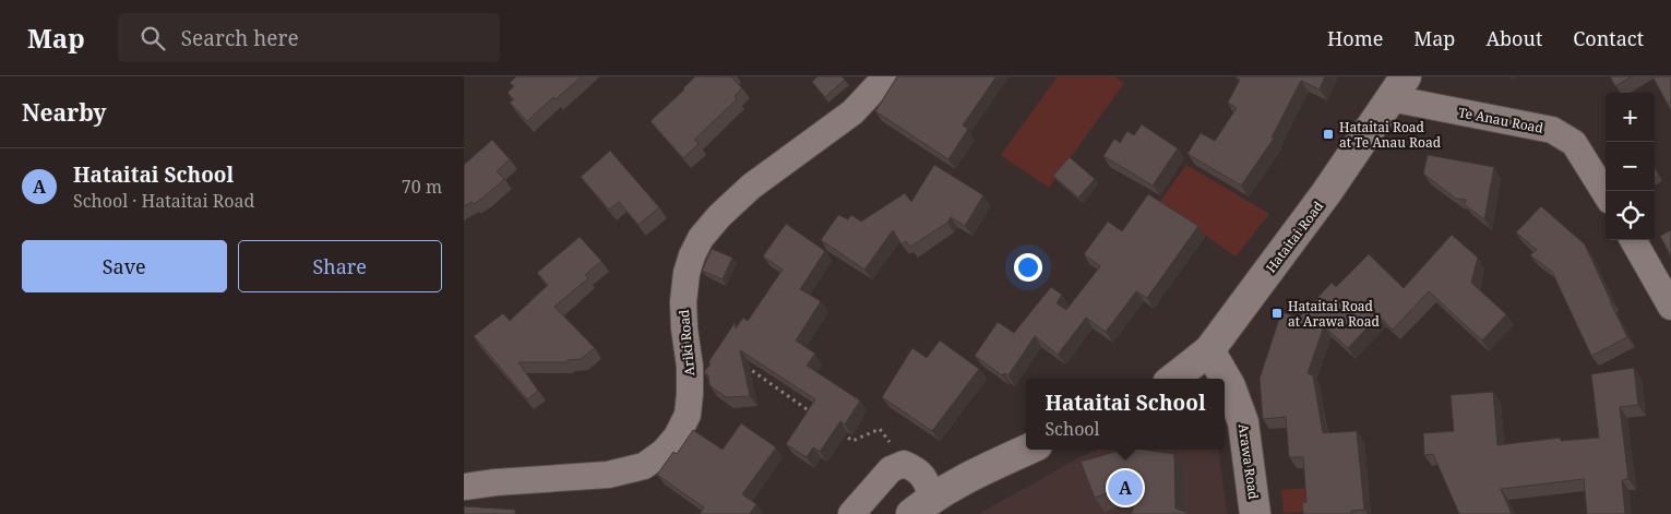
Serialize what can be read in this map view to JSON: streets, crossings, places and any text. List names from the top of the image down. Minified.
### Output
{"streets":{"street":["Te Anau Road","Hataitai Road","Ariki Road","Arawa Road"]},"crossings":[["Te Anau Road","Hataitai Road"],["Hataitai Road","Arawa Road"]],"places":{"transit":["Hataitai Road at Te Anau Road","Hataitai Road at Arawa Road"]},"page":{"header":"Map","search":"Search here","nav":["Home","Map","About","Contact"],"heading":"Nearby","map_buttons":["+","−"],"list":[{"mark":"A","name":"Hataitai School","note":"School · Hataitai Road","value":"70 m"}],"buttons":["Save","Share"],"popup":["Hataitai School","School"],"pins":"A"}}
